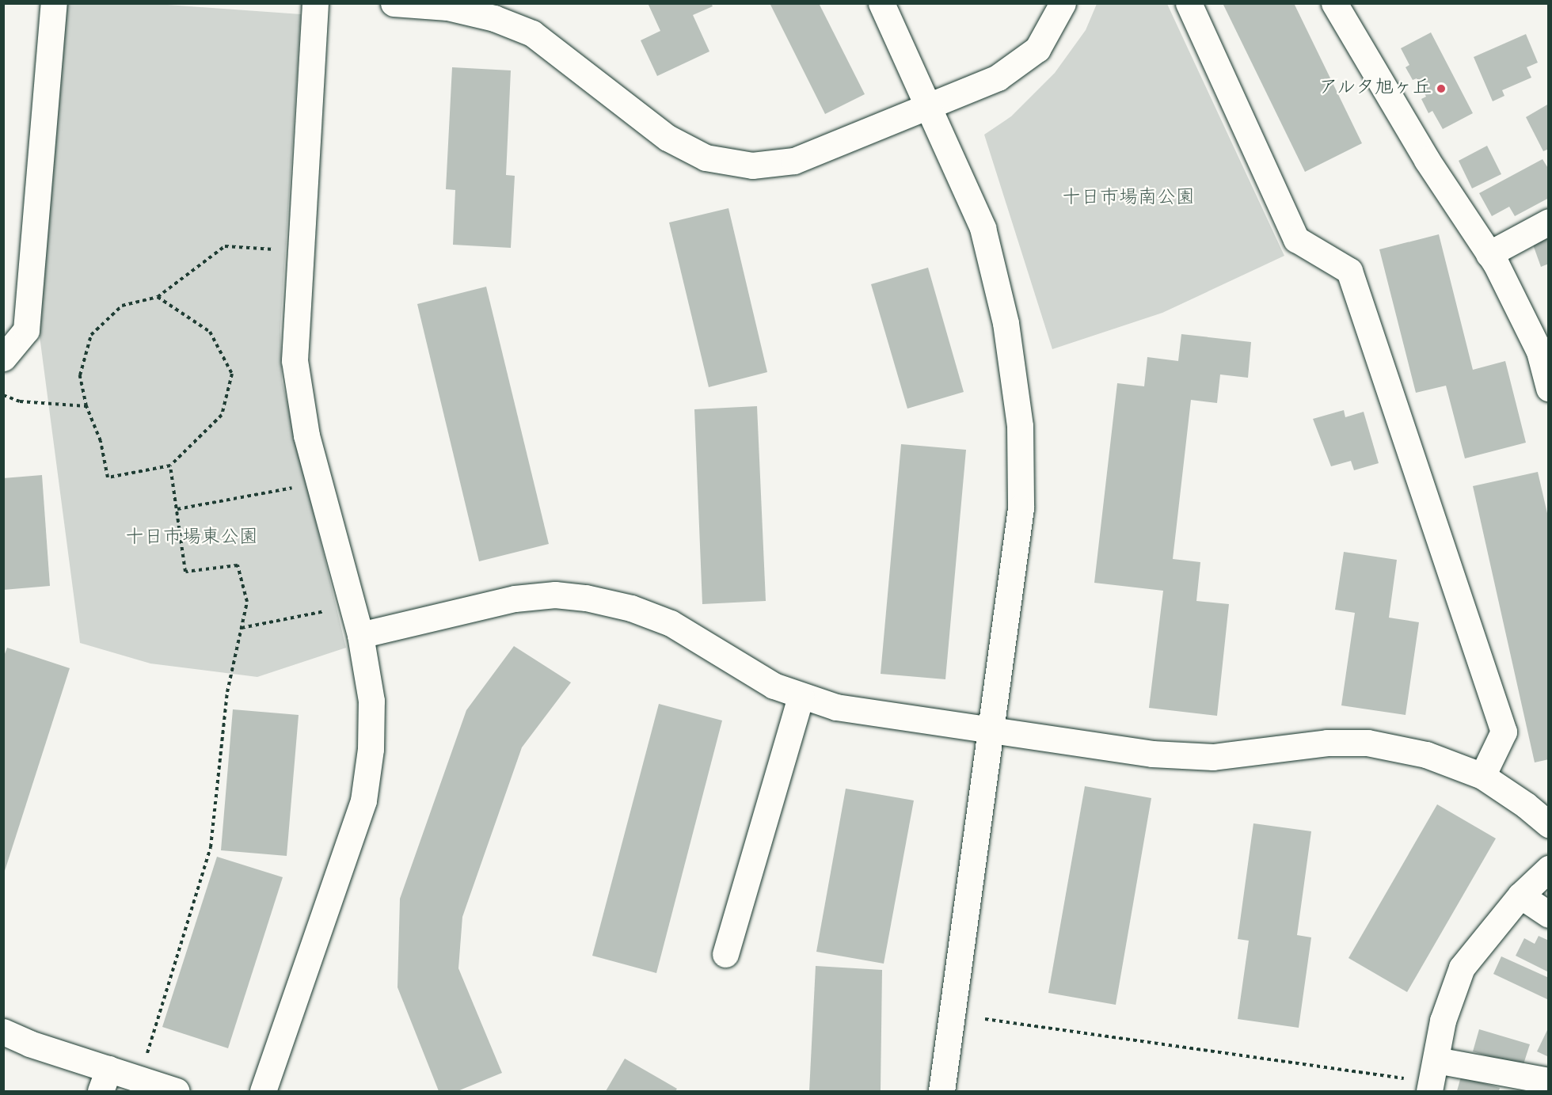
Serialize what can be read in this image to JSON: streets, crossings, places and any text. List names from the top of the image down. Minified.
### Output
{"parks":["十日市場南公園","十日市場東公園"],"places":["アルタ旭ヶ丘"]}
